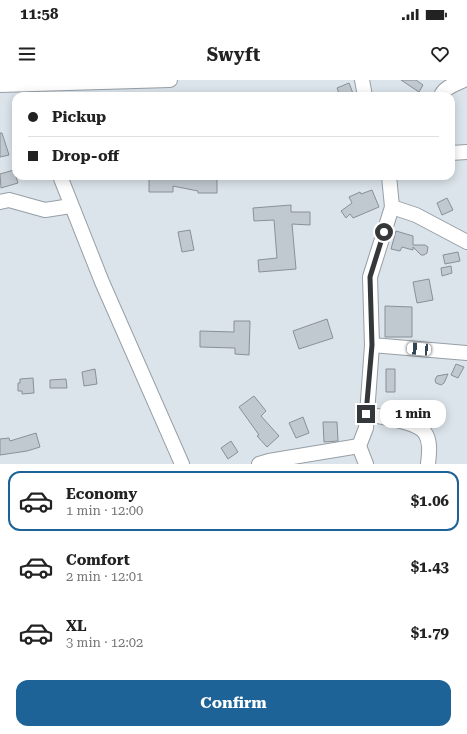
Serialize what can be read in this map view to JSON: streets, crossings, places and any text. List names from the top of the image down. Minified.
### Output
{"page":{"status":"11:58","header":"Swyft","banner":["Pickup","Drop-off"],"bubble":"1 min","list":[{"name":"Economy","note":"1 min · 12:00","value":"$1.06"},{"name":"Comfort","note":"2 min · 12:01","value":"$1.43"},{"name":"XL","note":"3 min · 12:02","value":"$1.79"}],"buttons":"Confirm"}}
